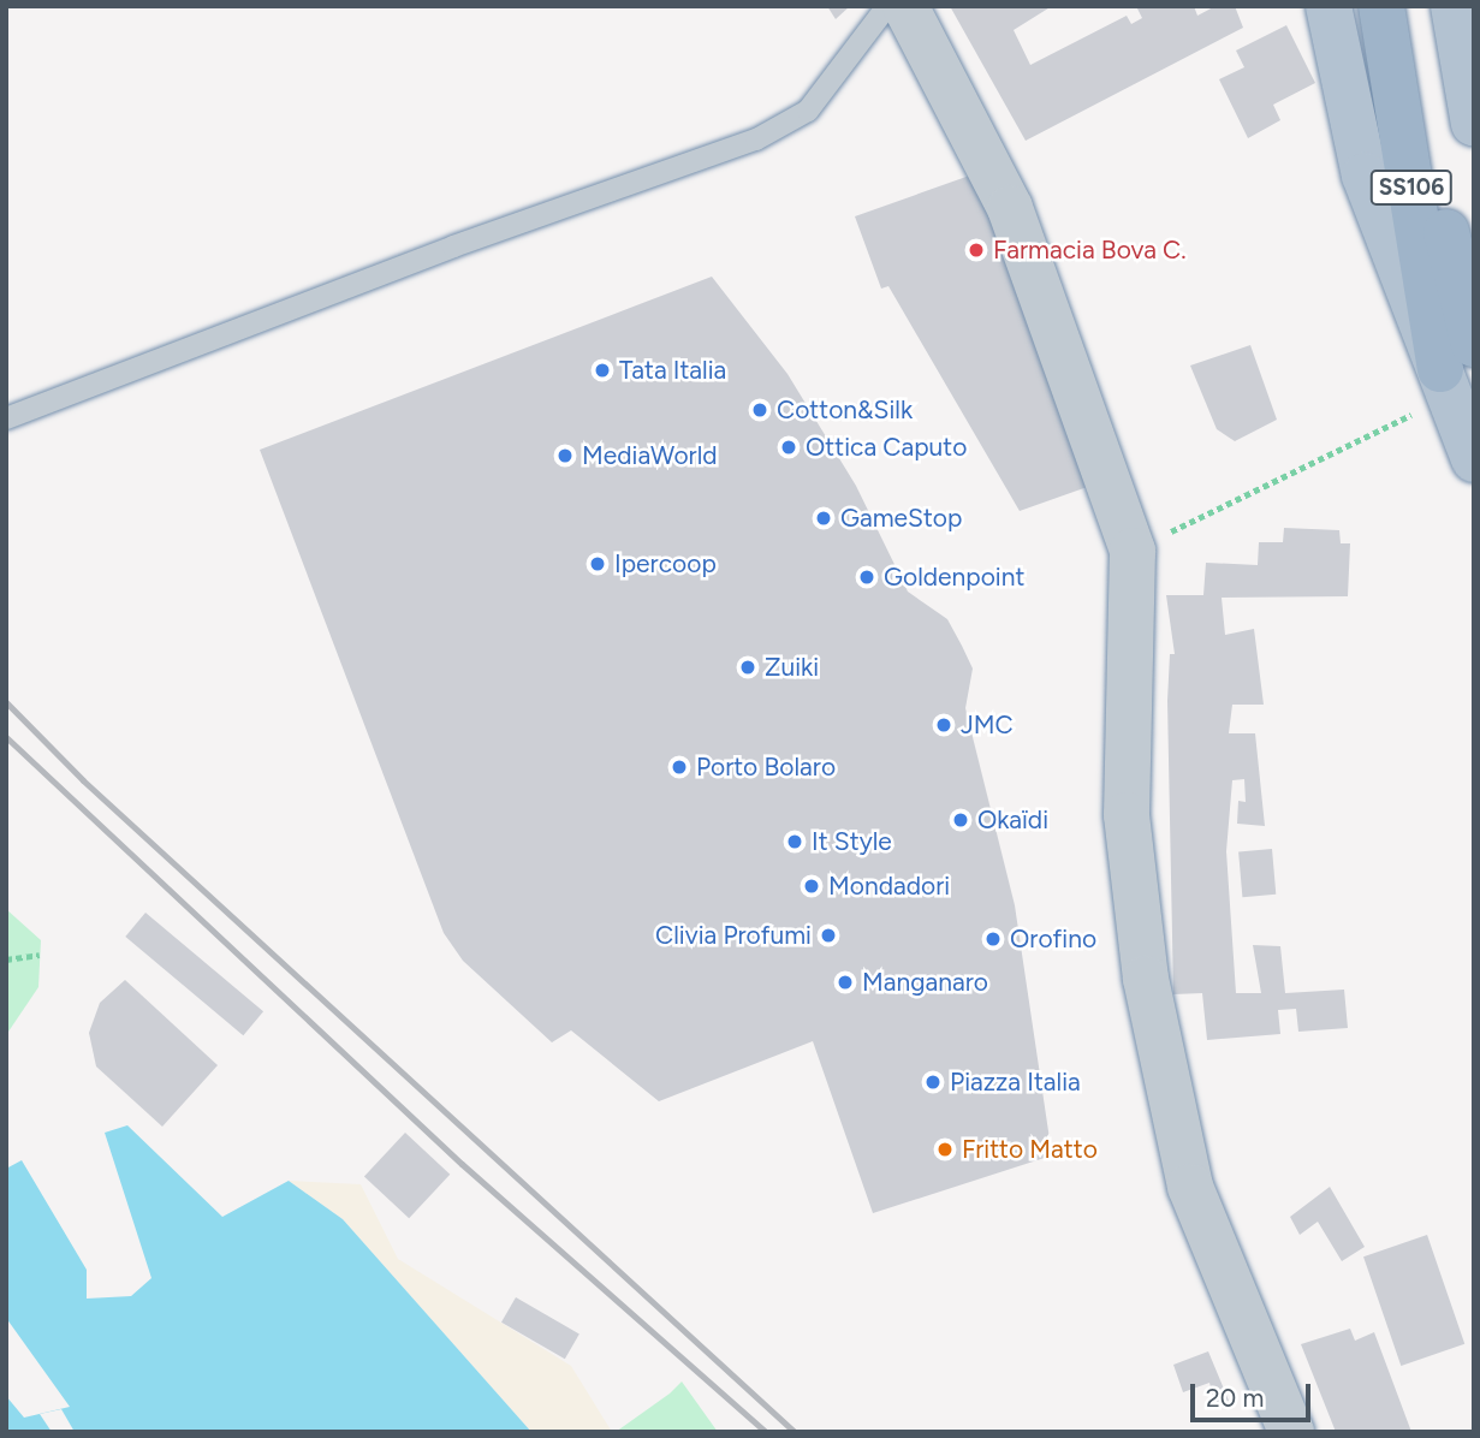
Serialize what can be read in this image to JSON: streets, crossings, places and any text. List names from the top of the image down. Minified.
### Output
{"streets":{"highway":["SS106"]},"places":["Farmacia Bova C.","Tata Italia","Cotton&Silk","Ottica Caputo","MediaWorld","GameStop","Ipercoop","Goldenpoint","Zuiki","JMC","Porto Bolaro","Okaïdi","It Style","Mondadori","Clivia Profumi","Orofino","Manganaro","Piazza Italia","Fritto Matto"],"scale_bar":"20 m"}
